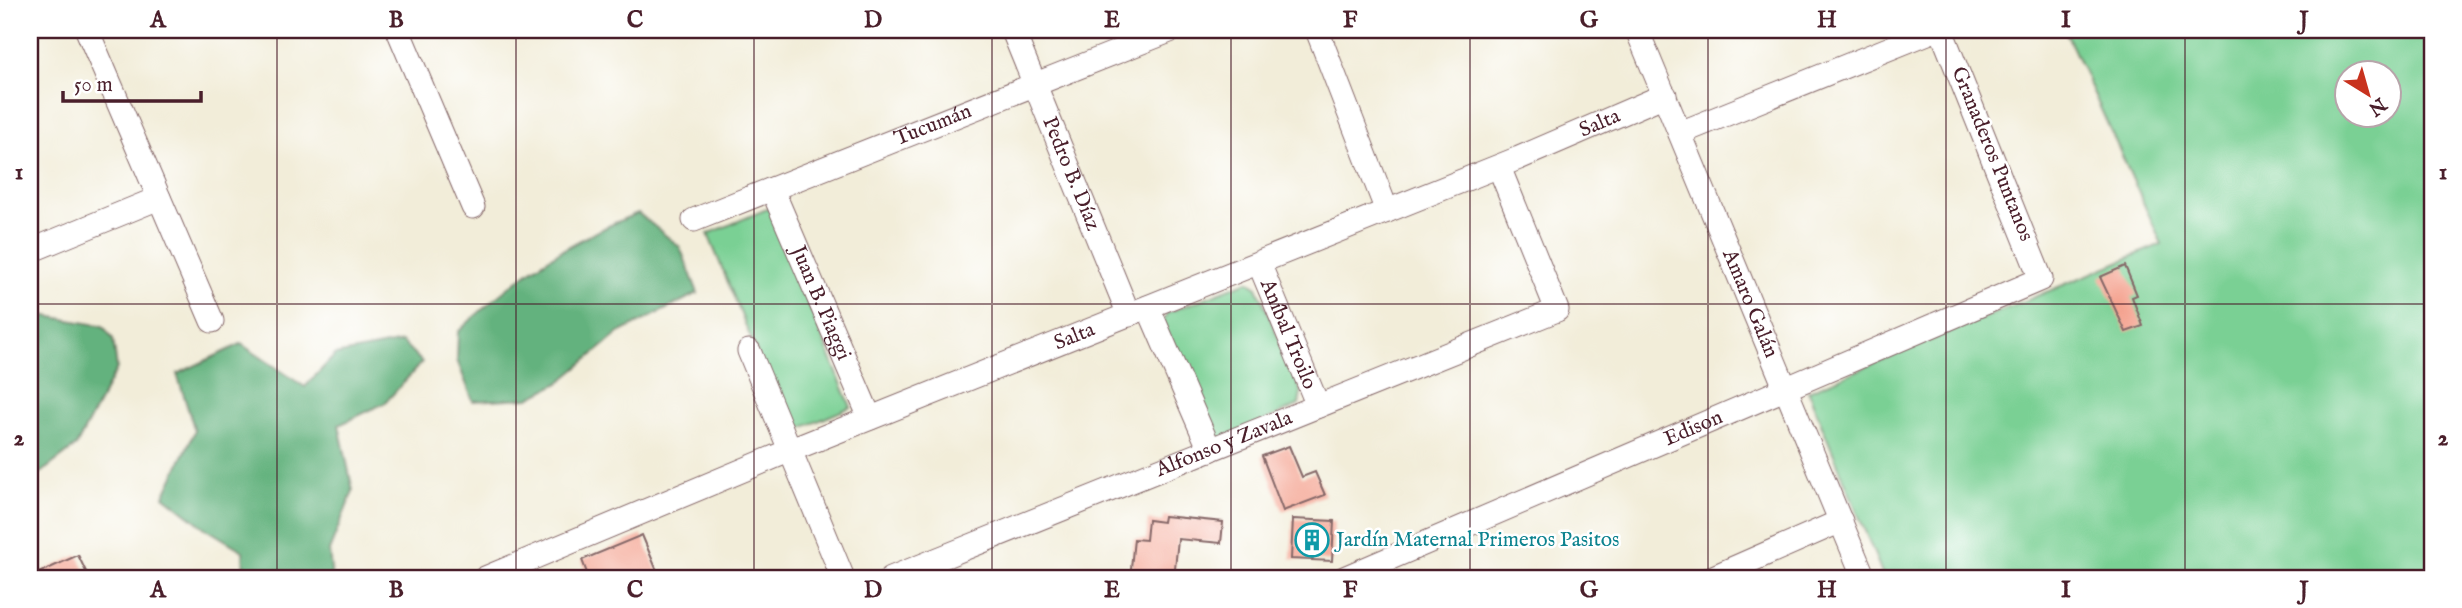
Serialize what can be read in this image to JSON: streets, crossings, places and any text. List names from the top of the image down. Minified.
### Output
{"streets":{"street":["Salta","Tucumán","Granaderos Puntanos","Pedro B. Díaz","Amaro Galán","Juan B. Piaggi","Aníbal Troilo","Edison","Alfonso y Zavala"]},"crossings":[["Salta","Pedro B. Díaz"],["Salta","Amaro Galán"],["Salta","Juan B. Piaggi"],["Salta","Aníbal Troilo"],["Salta","Alfonso y Zavala"],["Tucumán","Pedro B. Díaz"],["Tucumán","Juan B. Piaggi"],["Granaderos Puntanos","Edison"],["Pedro B. Díaz","Alfonso y Zavala"],["Amaro Galán","Edison"],["Aníbal Troilo","Alfonso y Zavala"]],"places":{"building":["Jardín Maternal Primeros Pasitos"]},"scale_bar":"50 m","north":"bottom right","grid":{"columns":["A","B","C","D","E","F","G","H","I","J"],"rows":["1","2"]}}
